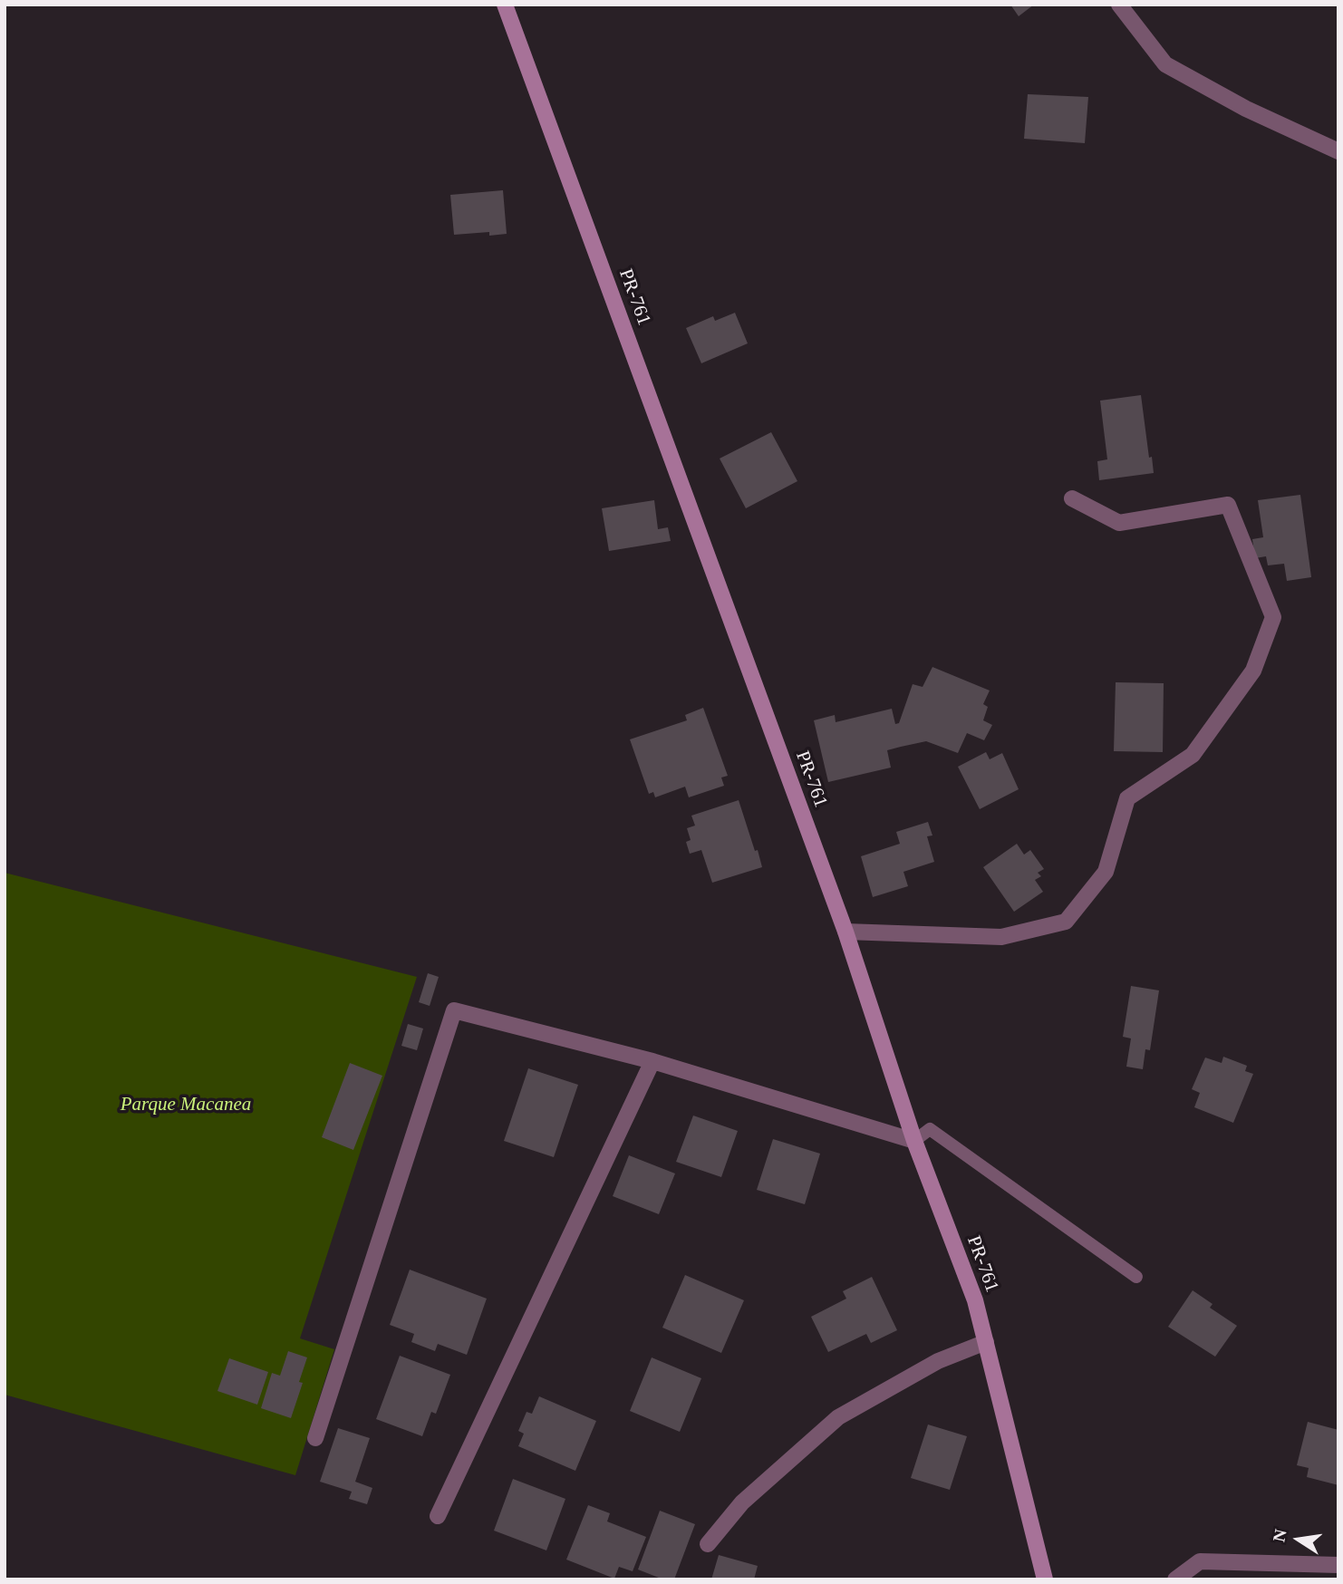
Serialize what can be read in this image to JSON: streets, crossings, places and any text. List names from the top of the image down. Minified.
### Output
{"streets":{"street":["PR-761"]},"parks":["Parque Macanea"],"north":"left"}
